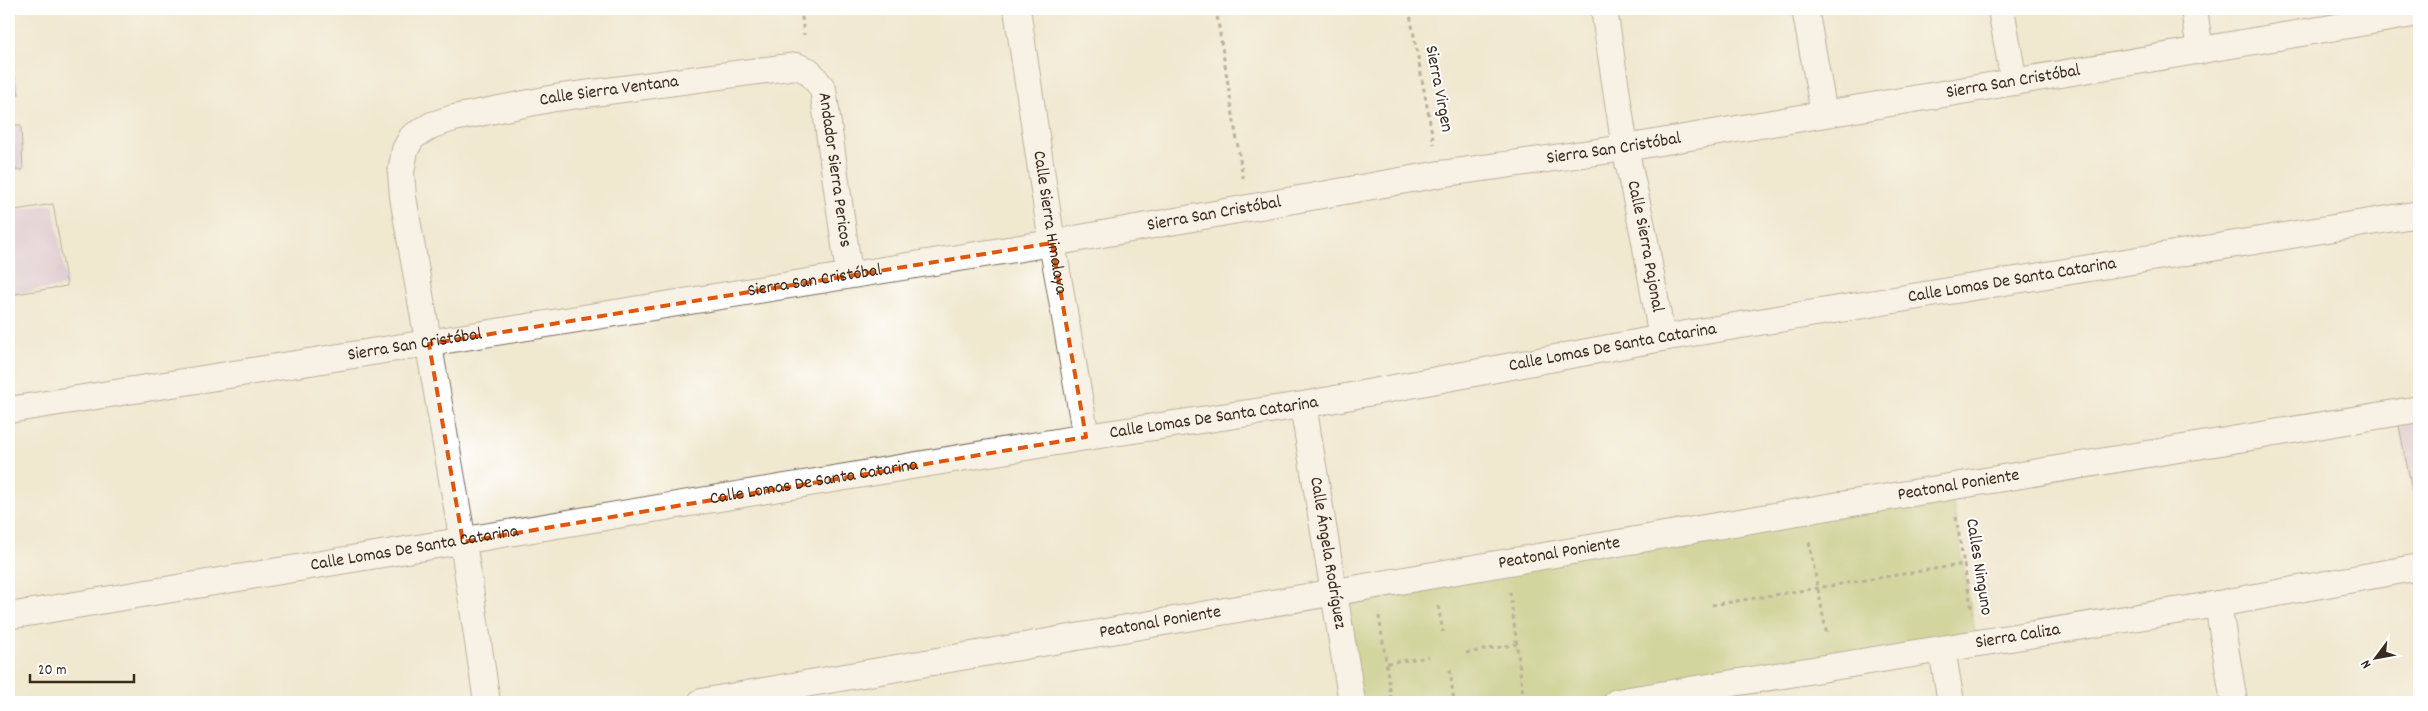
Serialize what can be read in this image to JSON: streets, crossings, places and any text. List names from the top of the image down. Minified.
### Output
{"streets":{"street":["Sierra San Cristóbal","Calle Sierra Ventana","Andador Sierra Pericos","Calle Sierra Himalaya","Calle Sierra Pajonal","Calle Lomas De Santa Catarina","Peatonal Poniente","Calle Ángela Rodríguez","Sierra Caliza"],"path":["Sierra Virgen","Calles Ninguno"]},"crossings":[["Sierra San Cristóbal","Sierra Virgen"],["Sierra San Cristóbal","Calle Sierra Ventana"],["Sierra San Cristóbal","Andador Sierra Pericos"],["Sierra San Cristóbal","Calle Sierra Himalaya"],["Sierra San Cristóbal","Calle Sierra Pajonal"],["Calle Sierra Ventana","Andador Sierra Pericos"],["Calle Sierra Himalaya","Calle Lomas De Santa Catarina"],["Calle Sierra Pajonal","Calle Lomas De Santa Catarina"],["Calle Lomas De Santa Catarina","Calle Ángela Rodríguez"],["Peatonal Poniente","Calle Ángela Rodríguez"],["Calles Ninguno","Sierra Caliza"]],"scale_bar":"20 m","north":"bottom left"}
